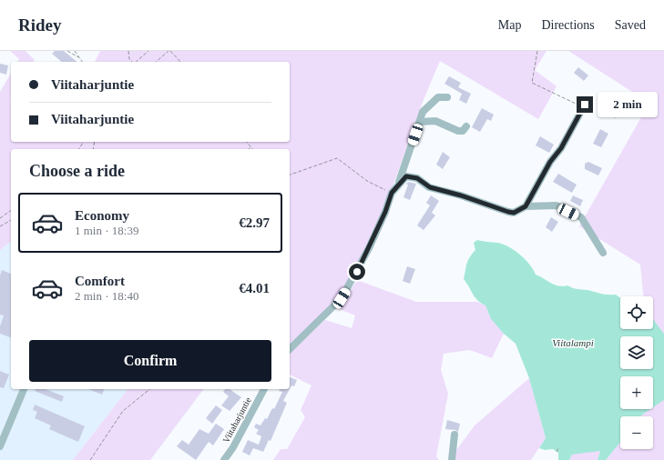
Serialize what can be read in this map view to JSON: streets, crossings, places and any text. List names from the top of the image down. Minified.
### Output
{"streets":{"street":["Viitaharjuntie"]},"water":["Viitalampi"],"page":{"header":"Ridey","nav":["Map","Directions","Saved"],"banner":["Viitaharjuntie","Viitaharjuntie"],"bubble":"2 min","heading":"Choose a ride","list":[{"name":"Economy","note":"1 min · 18:39","value":"€2.97"},{"name":"Comfort","note":"2 min · 18:40","value":"€4.01"}],"map_buttons":["+","−"],"buttons":"Confirm"}}
